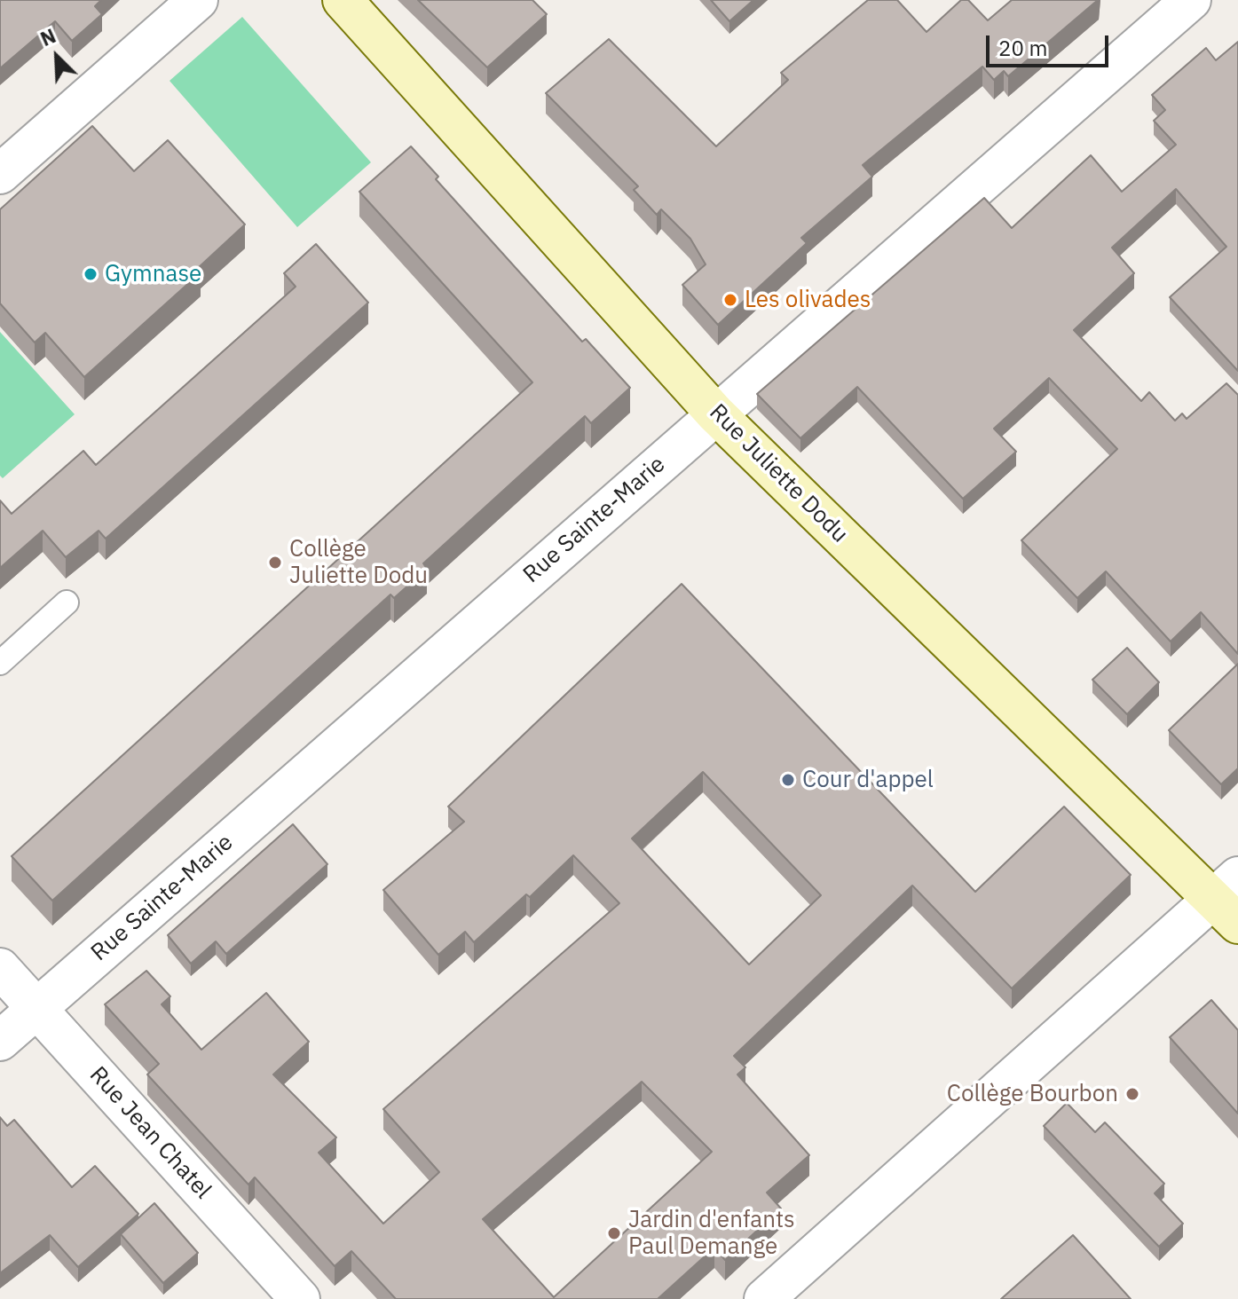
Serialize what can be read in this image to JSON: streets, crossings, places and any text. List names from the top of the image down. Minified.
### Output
{"streets":{"street":["Rue Juliette Dodu","Rue Sainte-Marie","Rue Jean Chatel"]},"crossings":[["Rue Juliette Dodu","Rue Sainte-Marie"],["Rue Sainte-Marie","Rue Jean Chatel"]],"places":["Gymnase","Les olivades","Collège Juliette Dodu","Cour d'appel","Collège Bourbon","Jardin d'enfants Paul Demange"],"scale_bar":"20 m","north":"top left"}
